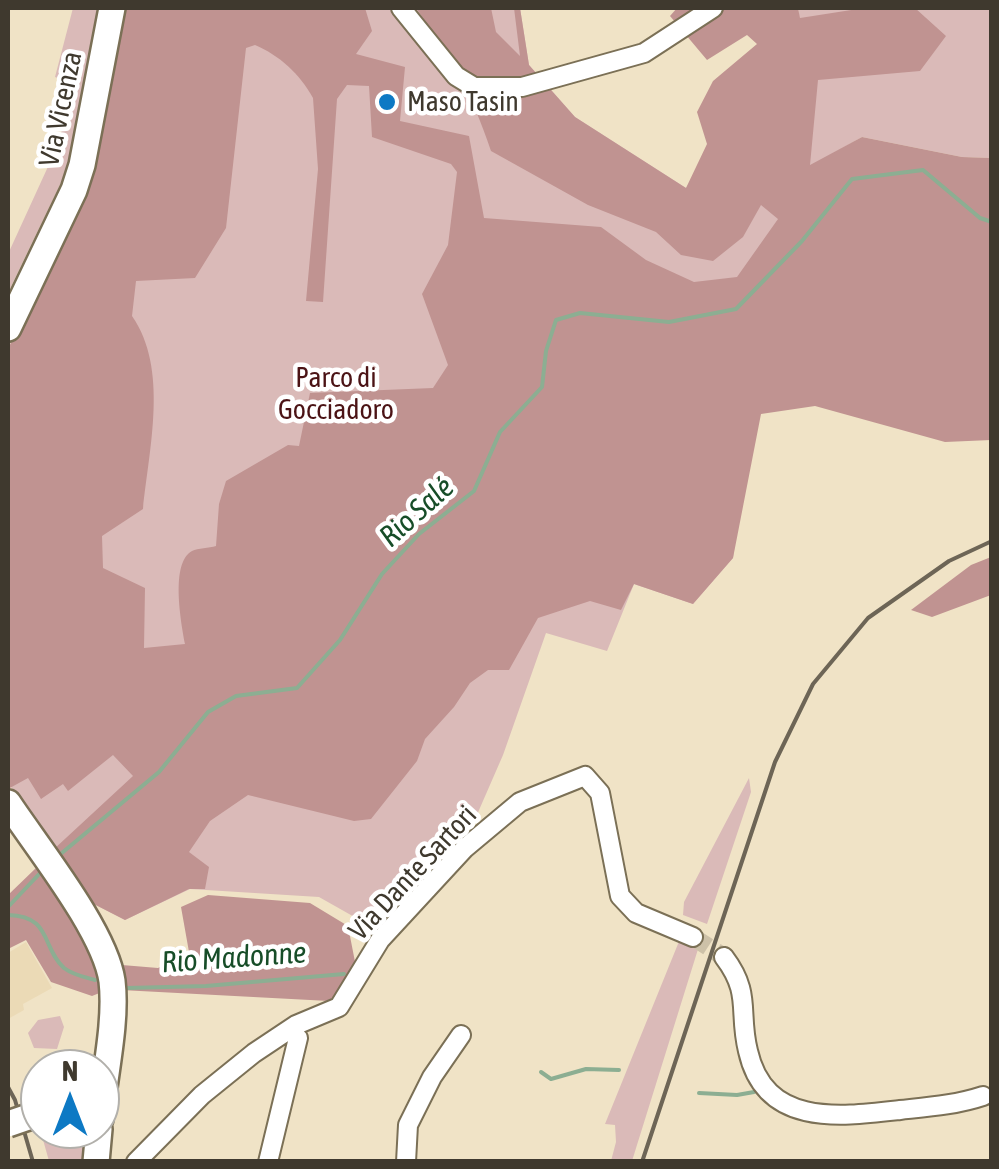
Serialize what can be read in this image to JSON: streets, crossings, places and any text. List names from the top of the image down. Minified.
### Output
{"streets":{"main road":["Via Vicenza"],"street":["Via Dante Sartori"]},"water":["Rio Salé","Rio Madonne"],"parks":["Parco di Gocciadoro"],"places":["Maso Tasin"],"north":"top"}
